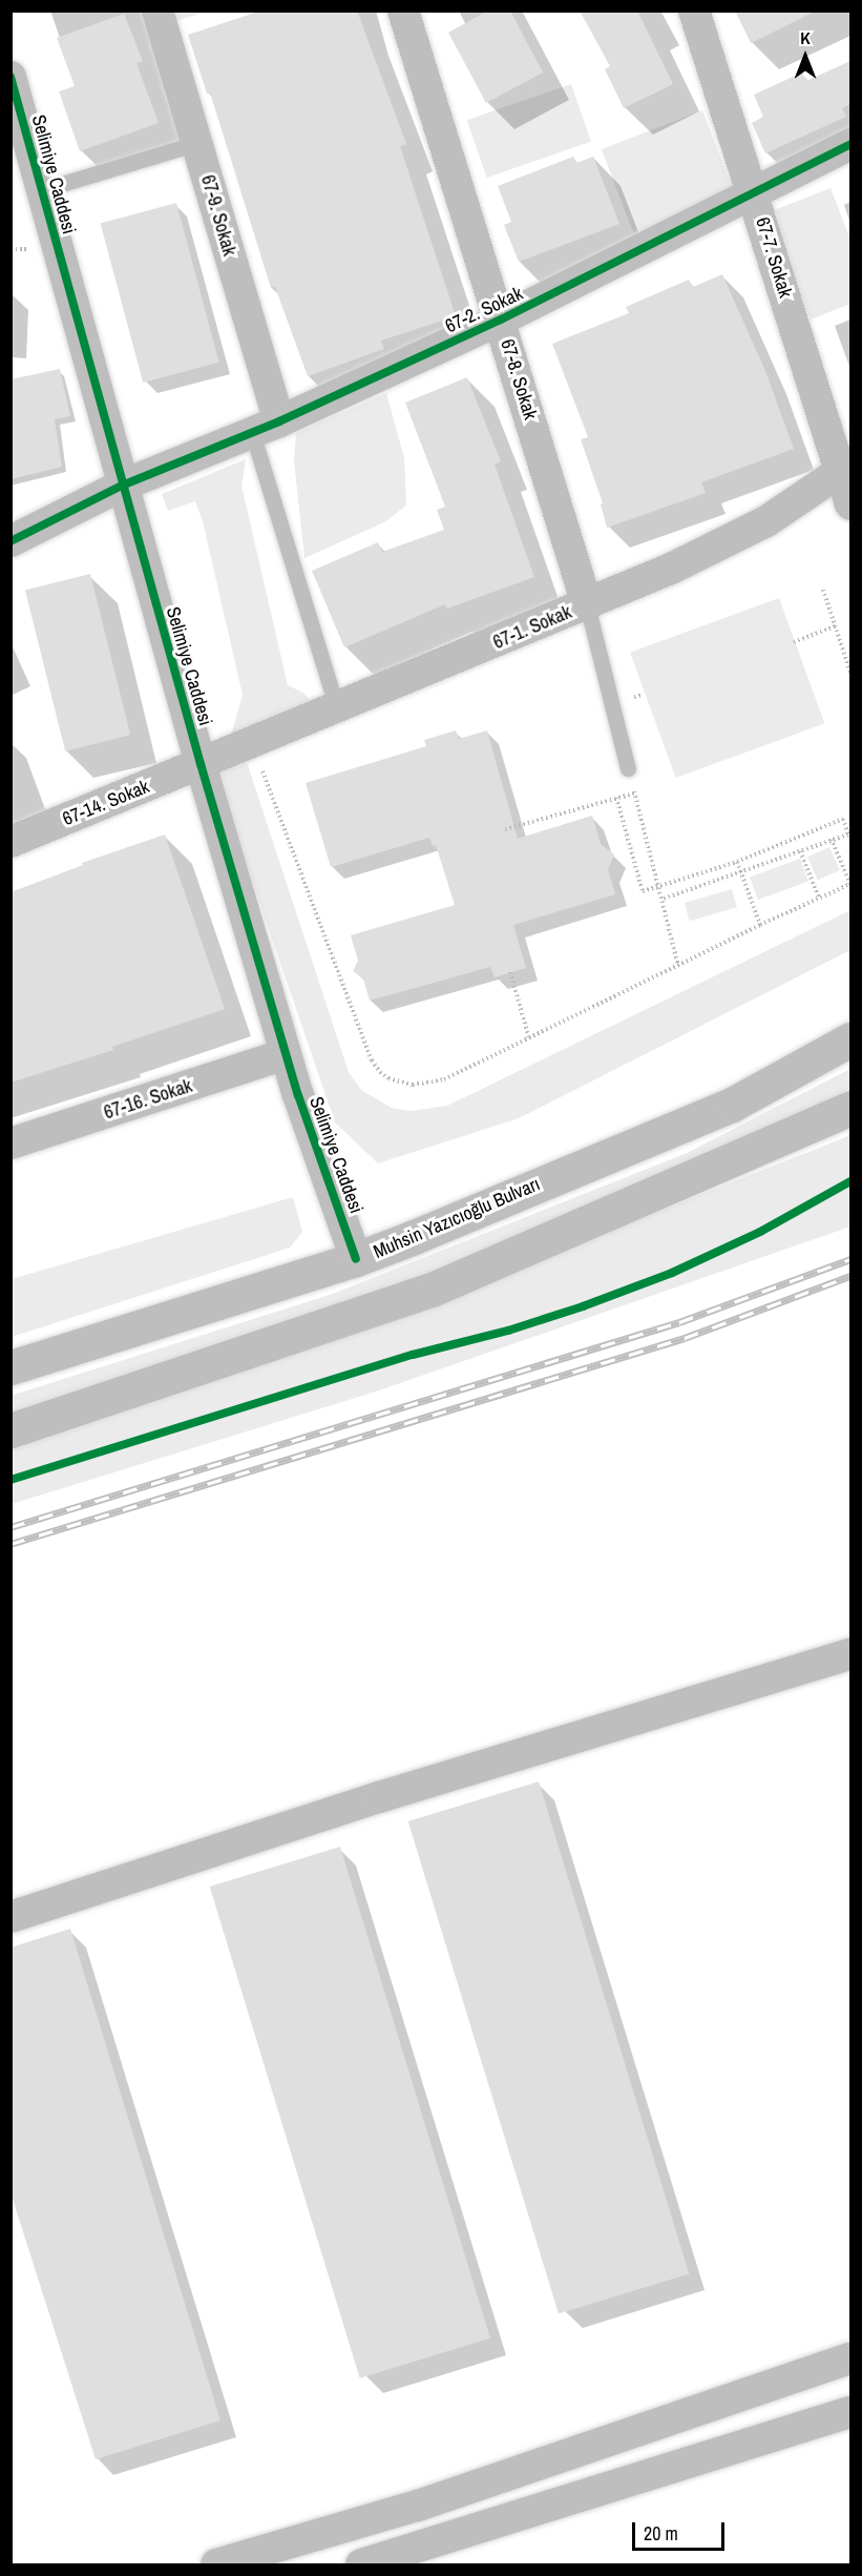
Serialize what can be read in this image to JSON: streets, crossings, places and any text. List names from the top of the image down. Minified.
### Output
{"streets":{"main road":["Muhsin Yazıcıoğlu Bulvarı"],"street":["Selimiye Caddesi","67-9. Sokak","67-7. Sokak","67-2. Sokak","67-8. Sokak","67-1. Sokak","67-14. Sokak","67-16. Sokak"]},"crossings":[["Selimiye Caddesi","67-2. Sokak"],["Selimiye Caddesi","67-1. Sokak"],["Selimiye Caddesi","67-14. Sokak"],["Selimiye Caddesi","67-16. Sokak"],["Selimiye Caddesi","Muhsin Yazıcıoğlu Bulvarı"],["67-9. Sokak","67-2. Sokak"],["67-7. Sokak","67-2. Sokak"],["67-7. Sokak","67-1. Sokak"],["67-2. Sokak","67-8. Sokak"],["67-8. Sokak","67-1. Sokak"],["67-1. Sokak","67-14. Sokak"]],"scale_bar":"20 m","north":"top"}
